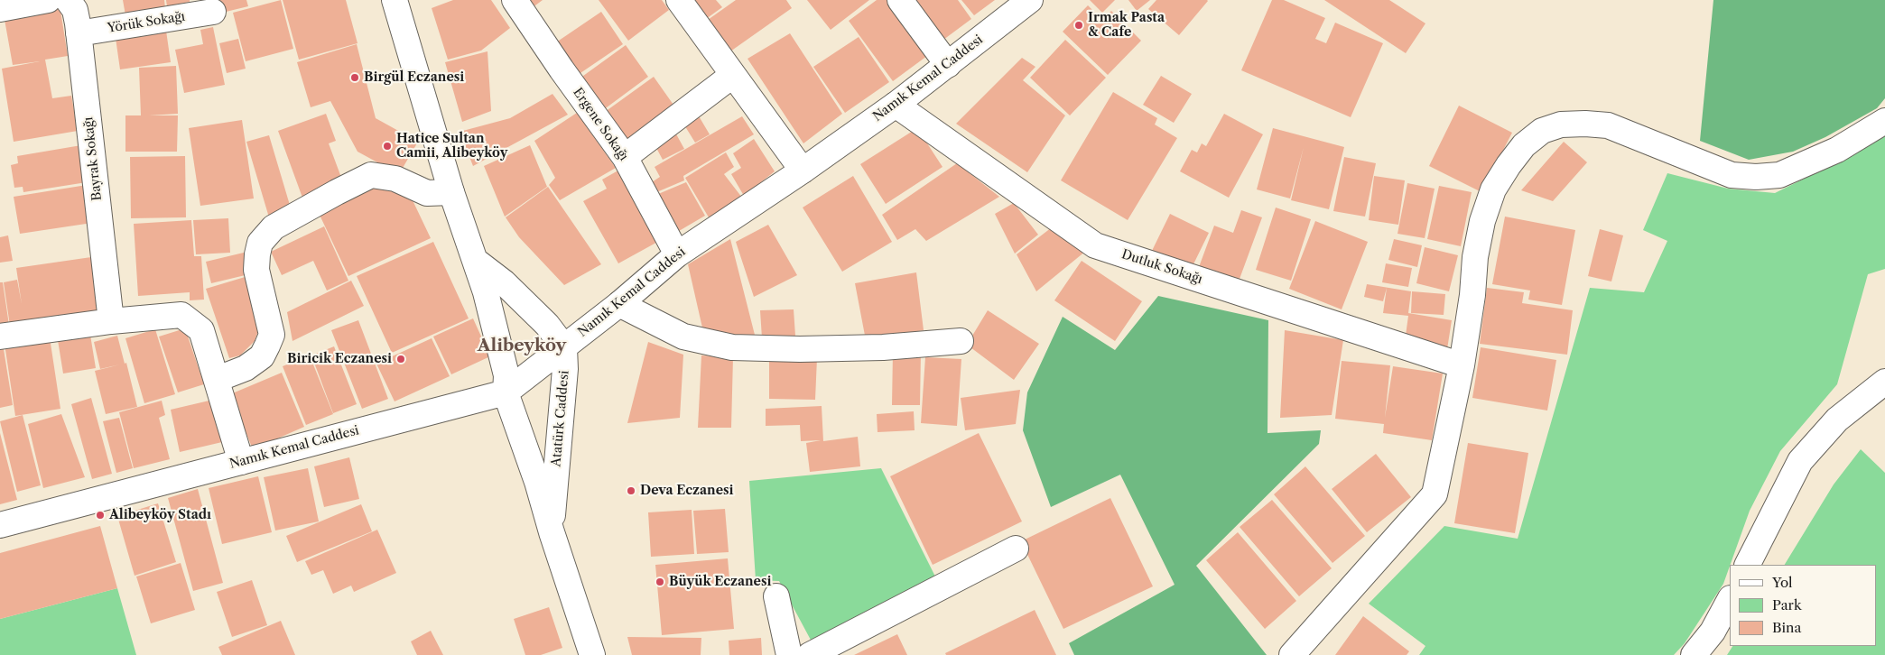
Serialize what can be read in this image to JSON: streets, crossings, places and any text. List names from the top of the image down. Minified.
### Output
{"streets":{"street":["Yörük Sokağı","Namık Kemal Caddesi","Ergene Sokağı","Bayrak Sokağı","Dutluk Sokağı","Atatürk Caddesi"]},"crossings":[["Yörük Sokağı","Bayrak Sokağı"],["Namık Kemal Caddesi","Ergene Sokağı"],["Namık Kemal Caddesi","Dutluk Sokağı"],["Namık Kemal Caddesi","Atatürk Caddesi"]],"districts":["Alibeyköy"],"places":["Irmak Pasta & Cafe","Birgül Eczanesi","Hatice Sultan Camii, Alibeyköy","Biricik Eczanesi","Deva Eczanesi","Alibeyköy Stadı","Büyük Eczanesi"],"legend":["Yol","Park","Bina"]}
